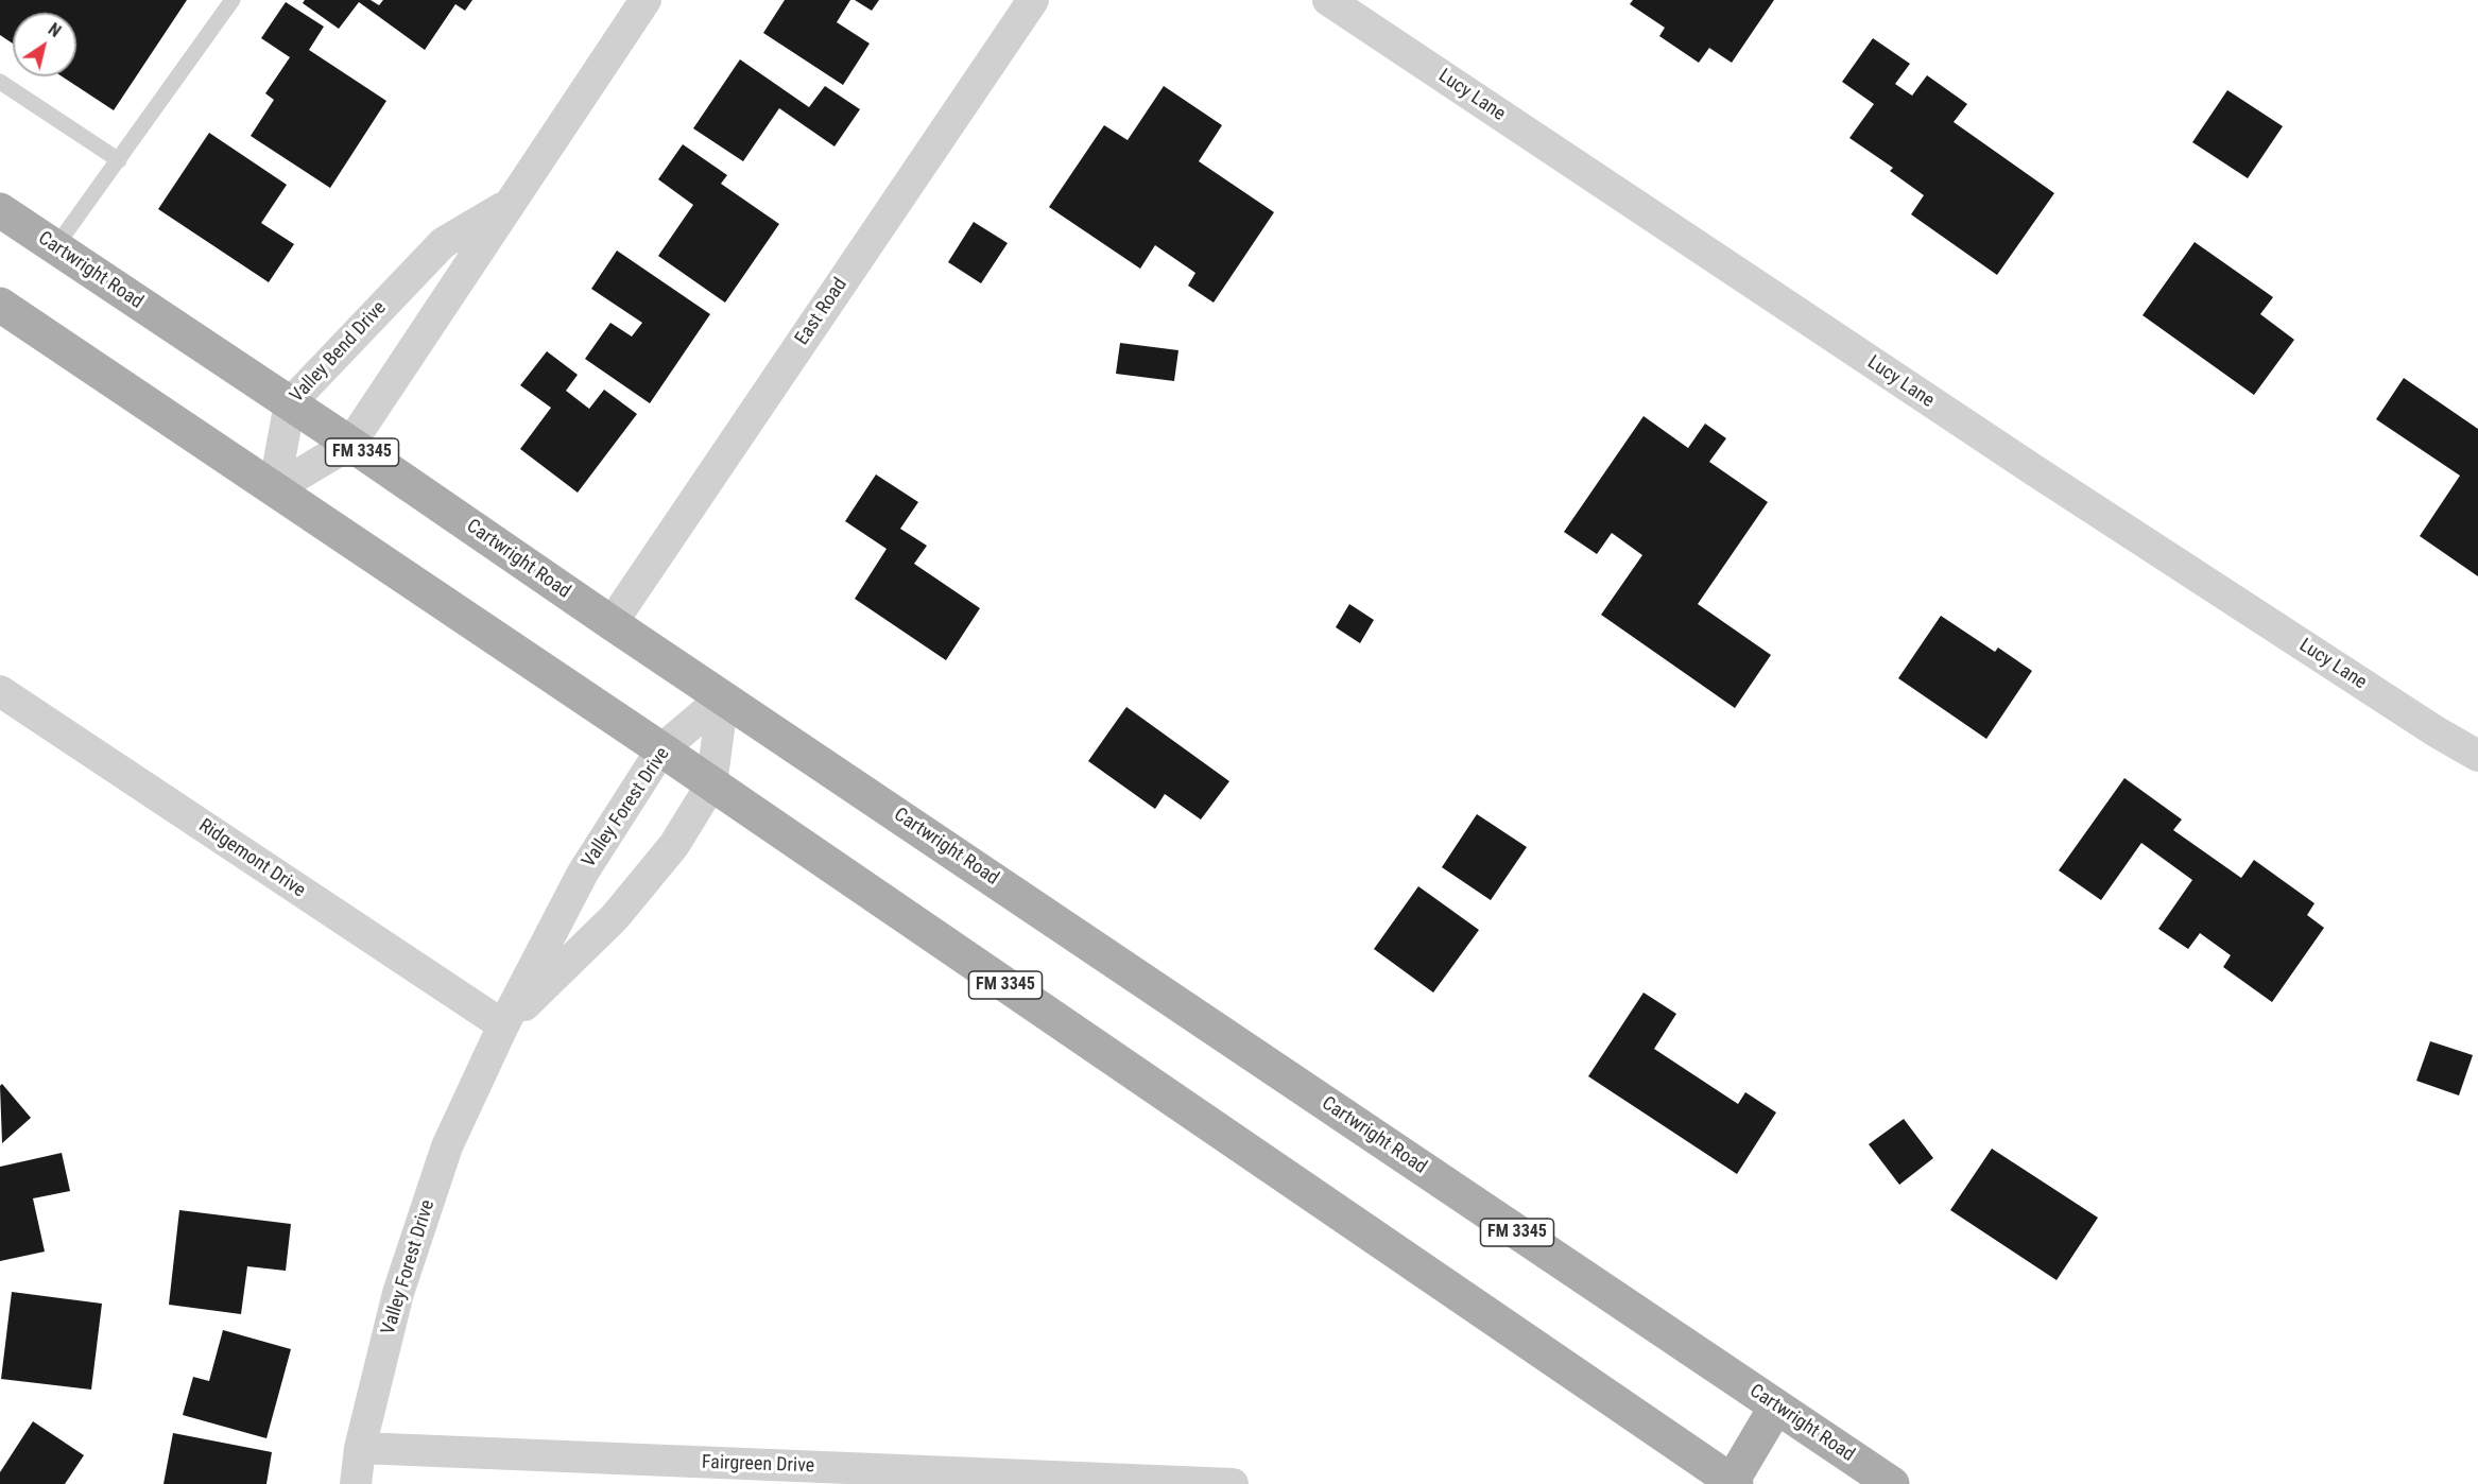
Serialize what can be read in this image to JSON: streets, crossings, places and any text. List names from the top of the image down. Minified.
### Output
{"streets":{"main road":["Cartwright Road","FM 3345"],"street":["Lucy Lane","East Road","Valley Bend Drive","Valley Forest Drive","Ridgemont Drive","Fairgreen Drive"]},"crossings":[["Cartwright Road","East Road"],["Cartwright Road","Valley Bend Drive"],["Cartwright Road","Valley Forest Drive"],["Valley Bend Drive","FM 3345"],["FM 3345","Valley Forest Drive"],["Valley Forest Drive","Ridgemont Drive"],["Valley Forest Drive","Fairgreen Drive"]],"north":"top right"}
